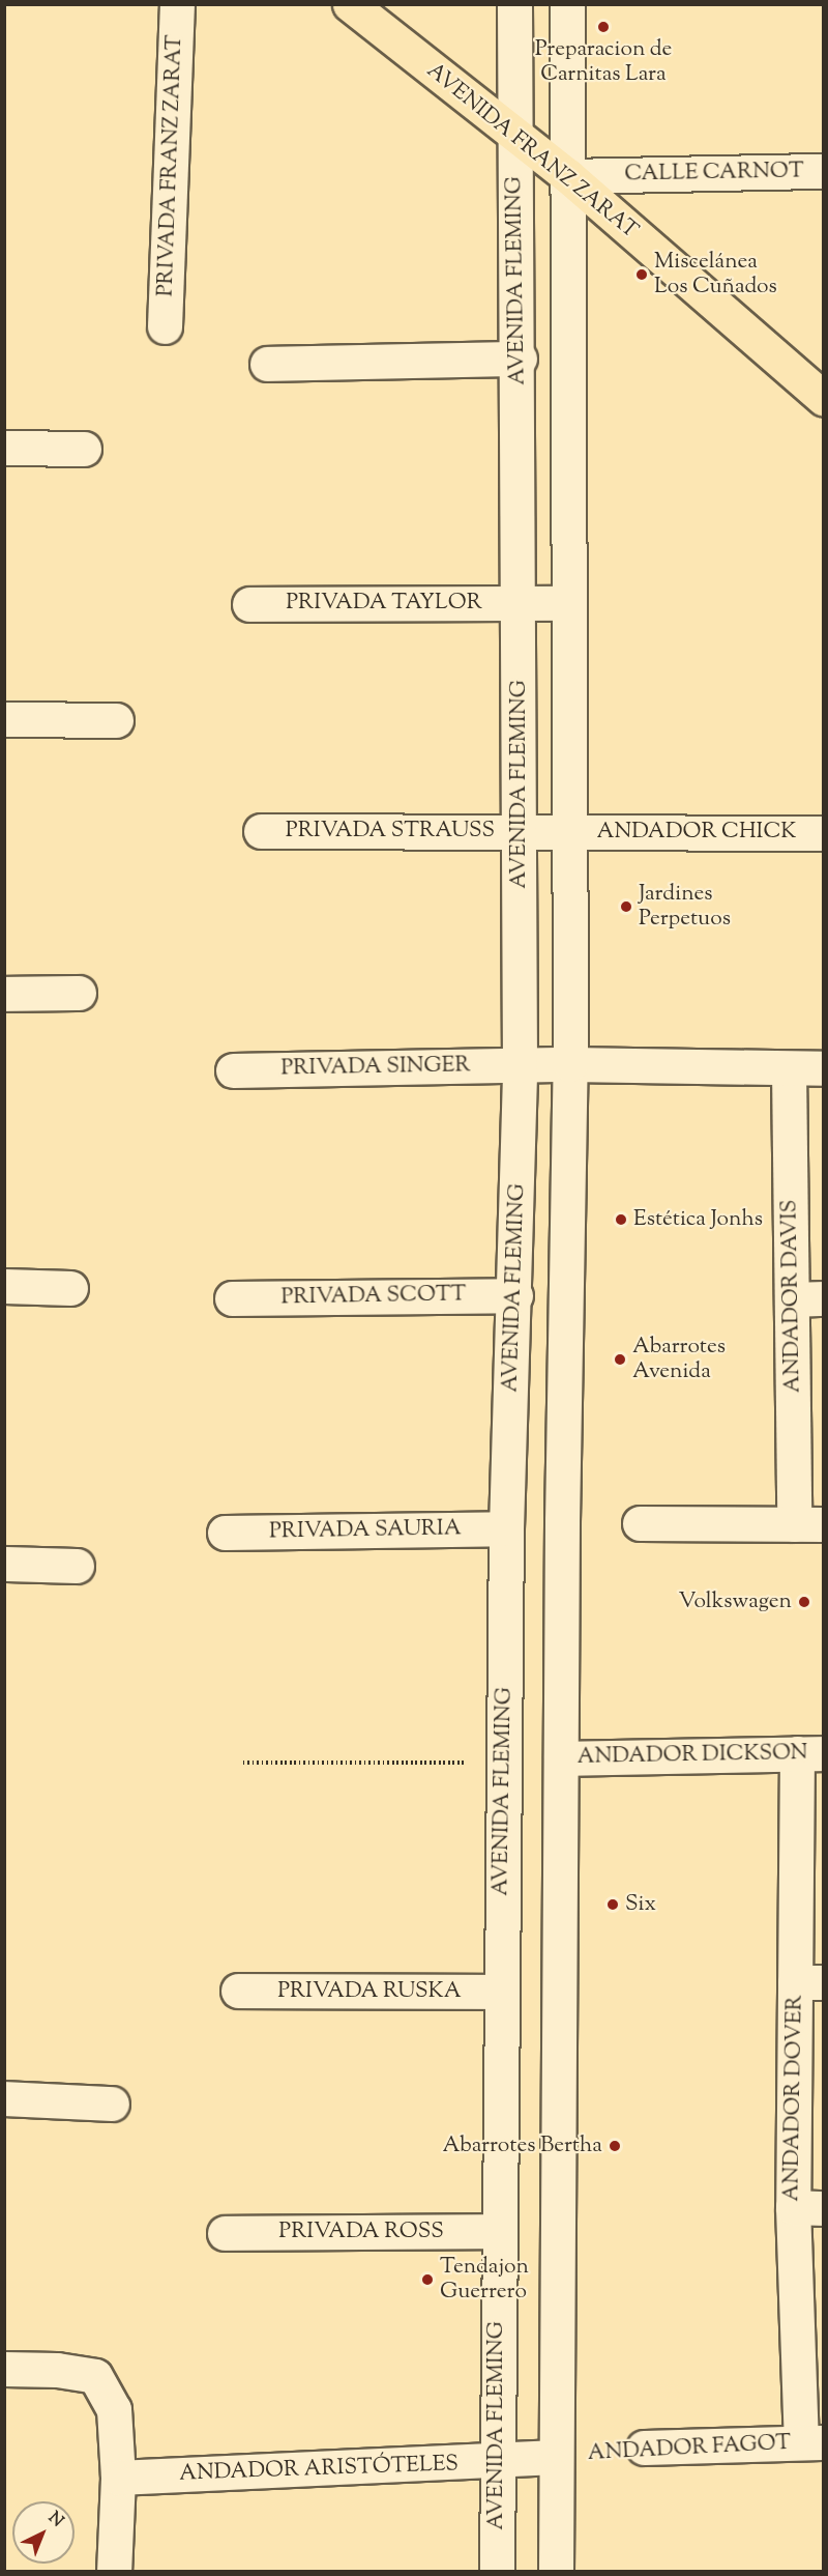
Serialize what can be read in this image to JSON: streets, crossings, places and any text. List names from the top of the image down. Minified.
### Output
{"streets":{"main road":["AVENIDA FRANZ ZARAT"],"street":["PRIVADA FRANZ ZARAT","CALLE CARNOT","AVENIDA FLEMING","PRIVADA TAYLOR","PRIVADA STRAUSS","ANDADOR CHICK","PRIVADA SINGER","PRIVADA SCOTT","ANDADOR DAVIS","PRIVADA SAURIA","ANDADOR DICKSON","PRIVADA RUSKA","ANDADOR DOVER","PRIVADA ROSS","ANDADOR FAGOT","ANDADOR ARISTÓTELES"]},"crossings":[["AVENIDA FRANZ ZARAT","CALLE CARNOT"],["AVENIDA FRANZ ZARAT","AVENIDA FLEMING"],["AVENIDA FLEMING","PRIVADA TAYLOR"],["AVENIDA FLEMING","PRIVADA STRAUSS"],["AVENIDA FLEMING","PRIVADA SINGER"],["AVENIDA FLEMING","PRIVADA SCOTT"],["AVENIDA FLEMING","PRIVADA SAURIA"],["AVENIDA FLEMING","PRIVADA RUSKA"],["AVENIDA FLEMING","PRIVADA ROSS"],["AVENIDA FLEMING","ANDADOR ARISTÓTELES"],["PRIVADA STRAUSS","ANDADOR CHICK"],["PRIVADA SINGER","ANDADOR DAVIS"],["ANDADOR DICKSON","ANDADOR DOVER"],["ANDADOR DOVER","ANDADOR FAGOT"]],"places":["Preparacion de Carnitas Lara","Miscelánea Los Cuñados","Jardines Perpetuos","Estética Jonhs","Abarrotes Avenida","Volkswagen","Six","Abarrotes Bertha","Tendajon Guerrero"],"north":"top right"}
